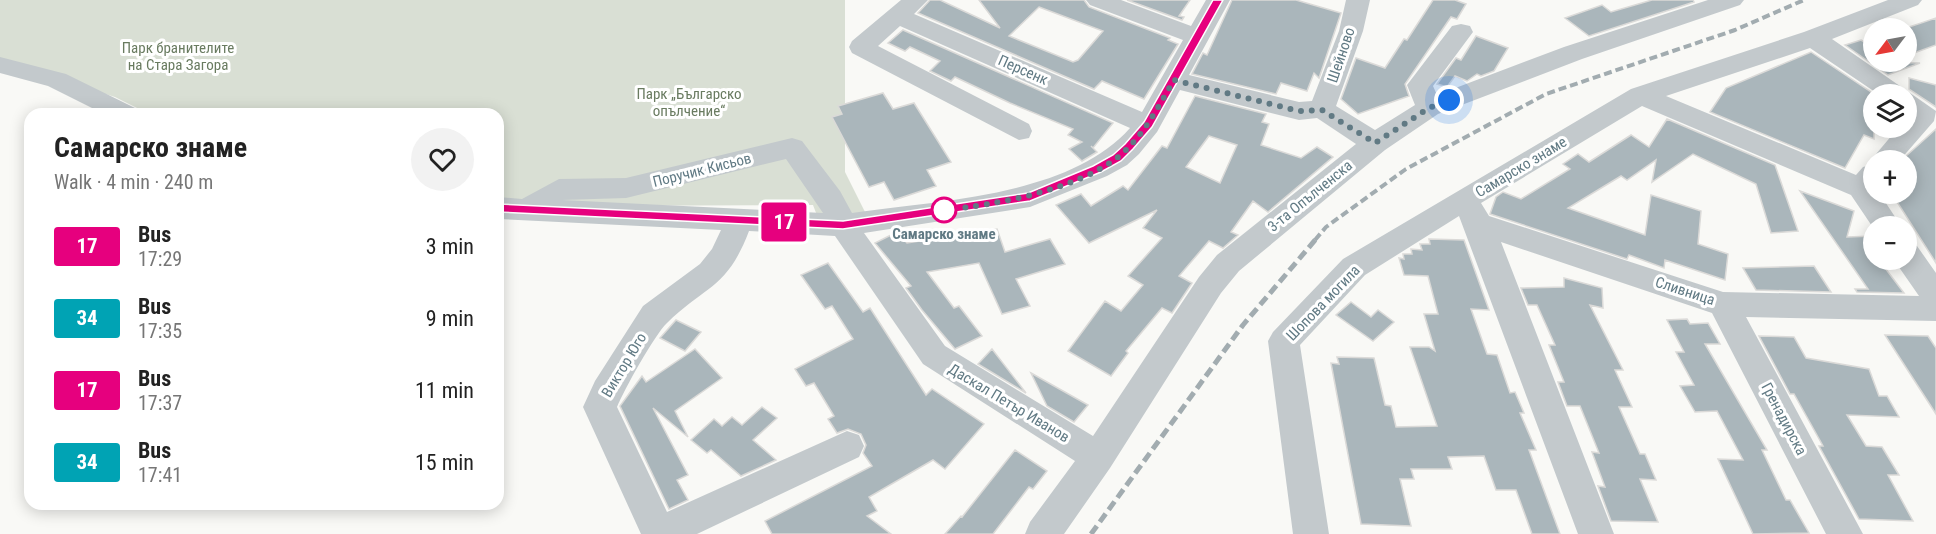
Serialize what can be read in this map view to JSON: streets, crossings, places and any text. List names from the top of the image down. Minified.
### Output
{"streets":{"street":["Шейново","Персенк","Самарско знаме","Поручик Кисьов","3-та Опълченска","Сливница","Шопова могила","Виктор Юго","Даскал Петър Иванов","Гренадирска"]},"crossings":[["Самарско знаме","Сливница"],["Самарско знаме","Шопова могила"],["Поручик Кисьов","Даскал Петър Иванов"],["3-та Опълченска","Даскал Петър Иванов"],["Сливница","Шопова могила"],["Сливница","Гренадирска"]],"parks":["Парк бранителите на Стара Загора","Парк „Българско опълчение“"],"places":["Самарско знаме"],"lines":["bus line 17"],"north":"bottom left","page":{"on_map":"17","map_buttons":["+","−"],"heading":["Самарско знаме","Walk · 4 min · 240 m"],"list":[{"mark":"17","name":"Bus","note":"17:29","value":"3 min"},{"mark":"34","name":"Bus","note":"17:35","value":"9 min"},{"mark":"17","name":"Bus","note":"17:37","value":"11 min"},{"mark":"34","name":"Bus","note":"17:41","value":"15 min"}]}}
